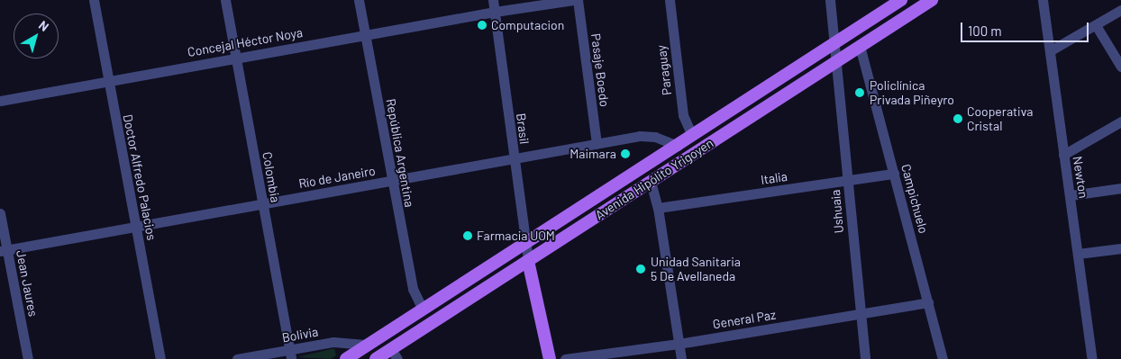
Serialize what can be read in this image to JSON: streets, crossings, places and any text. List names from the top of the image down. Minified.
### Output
{"streets":{"main road":["Avenida Hipólito Yrigoyen"],"street":["Concejal Héctor Noya","Pasaje Boedo","Paraguay","Brasil","República Argentina","Doctor Alfredo Palacios","Colombia","Río de Janeiro","Newton","Italia","Campichuelo","Ushuaia","Jean Jaures","General Paz","Bolivia"]},"crossings":[["Concejal Héctor Noya","Brasil"],["Concejal Héctor Noya","República Argentina"],["Concejal Héctor Noya","Doctor Alfredo Palacios"],["Concejal Héctor Noya","Colombia"],["Pasaje Boedo","Río de Janeiro"],["Paraguay","Avenida Hipólito Yrigoyen"],["Brasil","Río de Janeiro"],["Brasil","Avenida Hipólito Yrigoyen"],["República Argentina","Río de Janeiro"],["República Argentina","Avenida Hipólito Yrigoyen"],["Doctor Alfredo Palacios","Río de Janeiro"],["Colombia","Río de Janeiro"],["Colombia","Bolivia"],["Río de Janeiro","Avenida Hipólito Yrigoyen"],["Río de Janeiro","Jean Jaures"],["Italia","Campichuelo"],["Italia","Ushuaia"],["Avenida Hipólito Yrigoyen","Campichuelo"],["Avenida Hipólito Yrigoyen","Ushuaia"],["Avenida Hipólito Yrigoyen","Bolivia"],["Campichuelo","General Paz"],["Ushuaia","General Paz"]],"places":["Computacion","Policlínica Privada Piñeyro","Cooperativa Cristal","Maimara","Farmacia UOM","Unidad Sanitaria 5 De Avellaneda"],"scale_bar":"100 m","north":"top right"}
